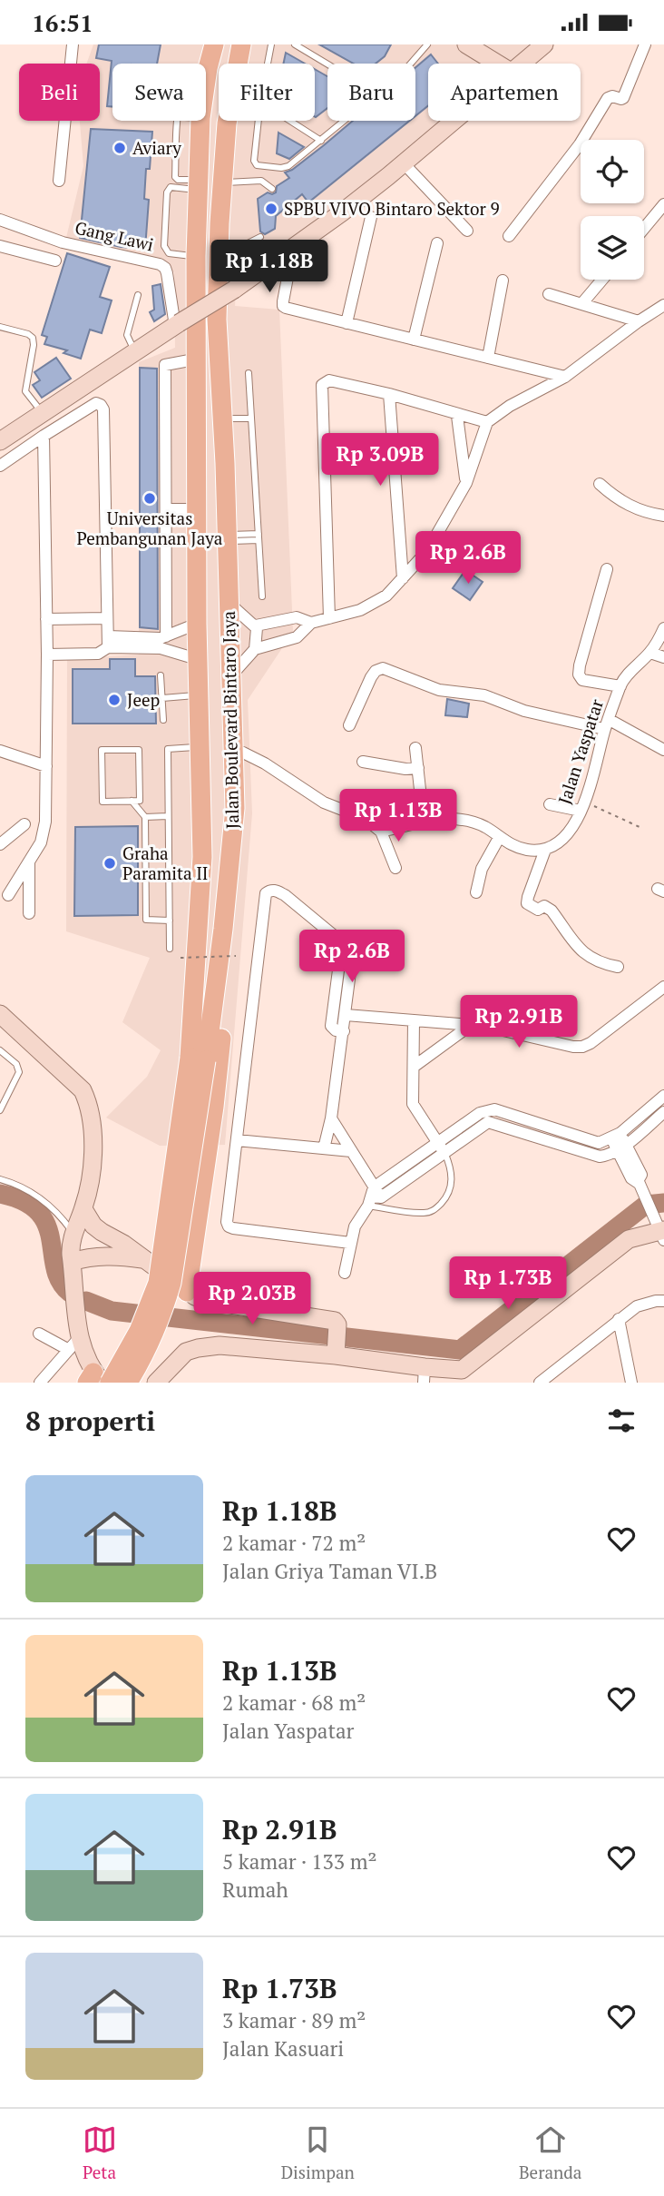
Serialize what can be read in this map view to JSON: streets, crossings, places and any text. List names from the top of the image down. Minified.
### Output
{"streets":{"main road":["Jalan Boulevard Bintaro Jaya"],"street":["Gang Lawi","Jalan Yaspatar"]},"places":["Aviary","SPBU VIVO Bintaro Sektor 9","Universitas Pembangunan Jaya","Jeep","Graha Paramita II"],"page":{"status":"16:51","chip":["Beli","Sewa","Filter","Baru","Apartemen"],"price":["Rp 1.18B","Rp 3.09B","Rp 2.6B","Rp 1.13B","Rp 2.6B","Rp 2.91B","Rp 1.73B","Rp 2.03B"],"heading":"8 properti","list":[{"name":"Rp 1.18B","note":"2 kamar · 72 m² · Jalan Griya Taman VI.B"},{"name":"Rp 1.13B","note":"2 kamar · 68 m² · Jalan Yaspatar"},{"name":"Rp 2.91B","note":"5 kamar · 133 m² · Rumah"},{"name":"Rp 1.73B","note":"3 kamar · 89 m² · Jalan Kasuari"}],"tabs":["Peta","Disimpan","Beranda"]}}
